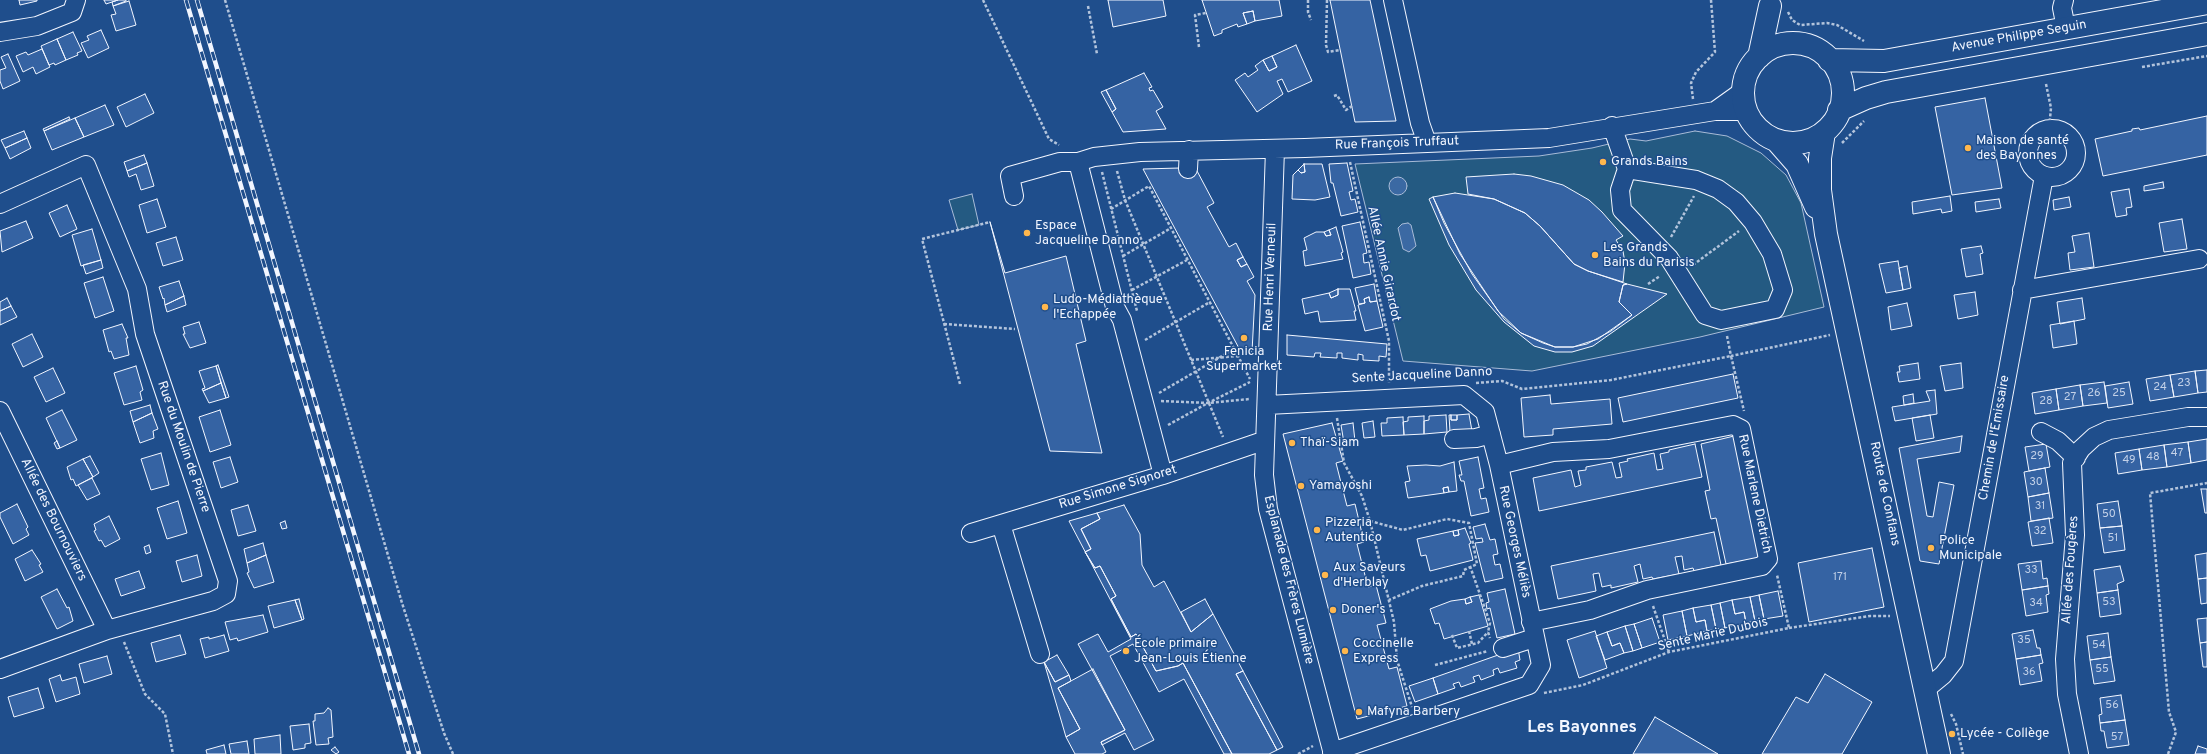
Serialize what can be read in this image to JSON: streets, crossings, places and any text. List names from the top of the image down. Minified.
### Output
{"streets":{"main road":["Avenue Philippe Seguin","Route de Conflans"],"street":["Rue François Truffaut","Rue Henri Verneuil","Chemin de l'Emissaire","Rue du Moulin de Pierre","Rue Simone Signoret","Rue Marlene Dietrich","Allée des Bournouviers","Rue Georges Méliès","Allée des Fougères","Esplanade des Frères Lumière"],"path":["Allée Annie Girardot","Sente Jacqueline Danno","Sente Marie Dubois"]},"crossings":[["Avenue Philippe Seguin","Route de Conflans"],["Rue François Truffaut","Allée Annie Girardot"],["Rue François Truffaut","Rue Henri Verneuil"],["Rue Henri Verneuil","Rue Georges Méliès"],["Rue Henri Verneuil","Esplanade des Frères Lumière"],["Chemin de l'Emissaire","Route de Conflans"],["Rue du Moulin de Pierre","Allée des Bournouviers"],["Rue Simone Signoret","Esplanade des Frères Lumière"],["Rue Marlene Dietrich","Rue Georges Méliès"],["Rue Georges Méliès","Esplanade des Frères Lumière"],["Rue Georges Méliès","Sente Marie Dubois"]],"districts":["Les Bayonnes"],"places":["Maison de santé des Bayonnes","Grands Bains","Espace Jacqueline Danno","Les Grands Bains du Parisis","Ludo-Médiathèque l'Echappée","Fenicia Supermarket","Thaï-Siam","Yamayoshi","Pizzeria Autentico","Police Municipale","Aux Saveurs d'Herblay","Doner's","École primaire Jean-Louis Étienne","Coccinelle Express","Mafyna Barbery","Lycée - Collège"],"house_numbers":["23","24","26","25","27","28","47","29","48","49","30","31","50","32","51","33","171","53","34","35","54","55","36","56","57"]}
